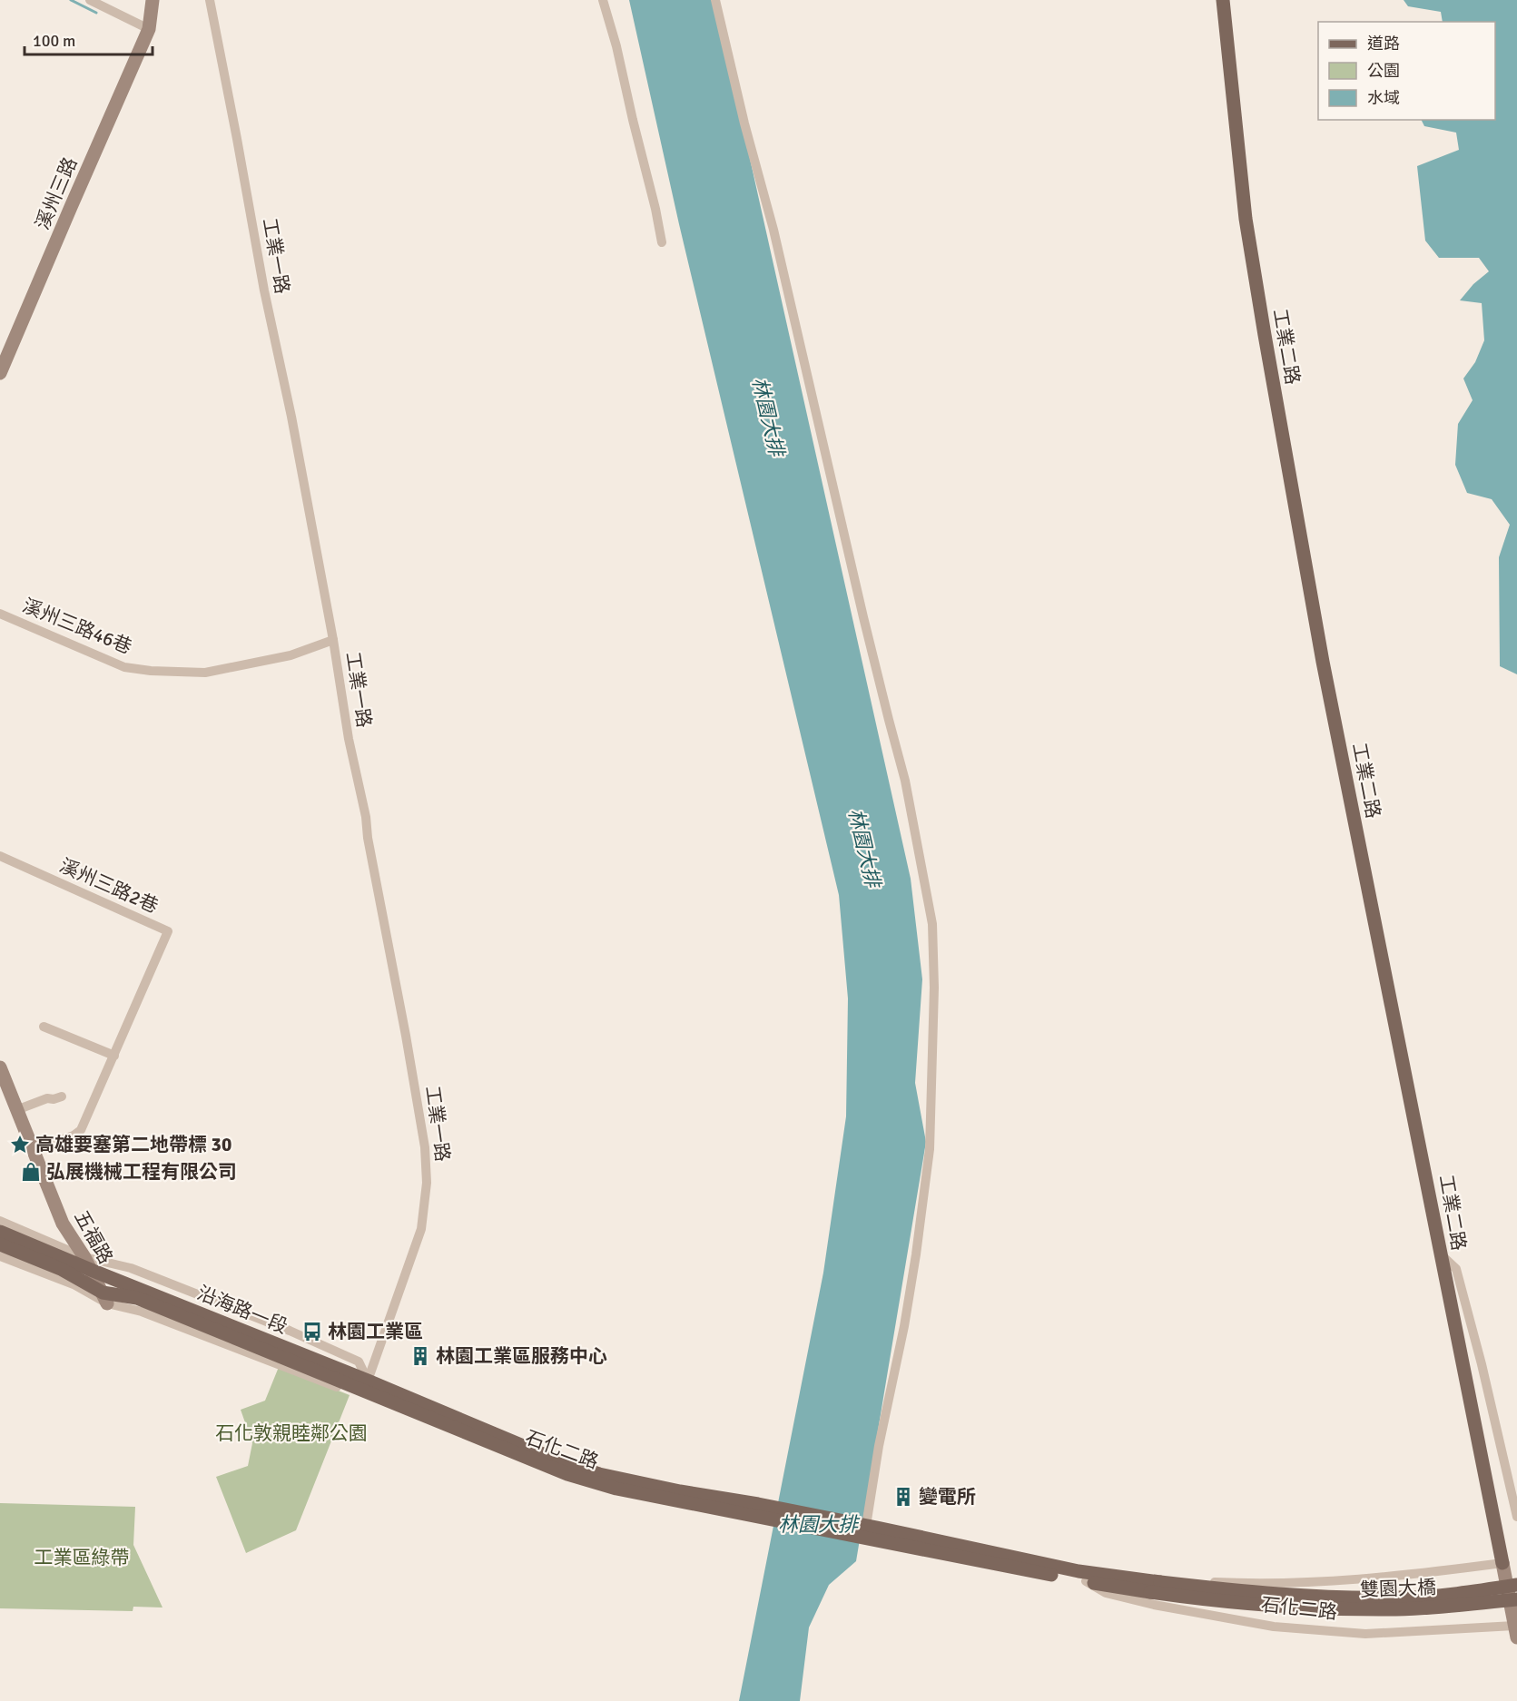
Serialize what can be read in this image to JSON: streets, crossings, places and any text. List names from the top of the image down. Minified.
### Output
{"streets":{"main road":["工業二路","沿海路一段","石化二路","雙園大橋"],"street":["溪州三路","工業一路","溪州三路46巷","溪州三路2巷","五福路"]},"crossings":[["工業一路","溪州三路46巷"],["工業一路","沿海路一段"],["工業一路","石化二路"],["工業二路","石化二路"],["五福路","沿海路一段"],["沿海路一段","石化二路"],["石化二路","雙園大橋"]],"water":["林園大排"],"parks":["石化敦親睦鄰公園","工業區綠帶"],"places":{"place":["高雄要塞第二地帶標 30"],"shop":["弘展機械工程有限公司"],"bus stop":["林園工業區"],"building":["林園工業區服務中心","變電所"]},"legend":["道路","公園","水域"],"scale_bar":"100 m"}
